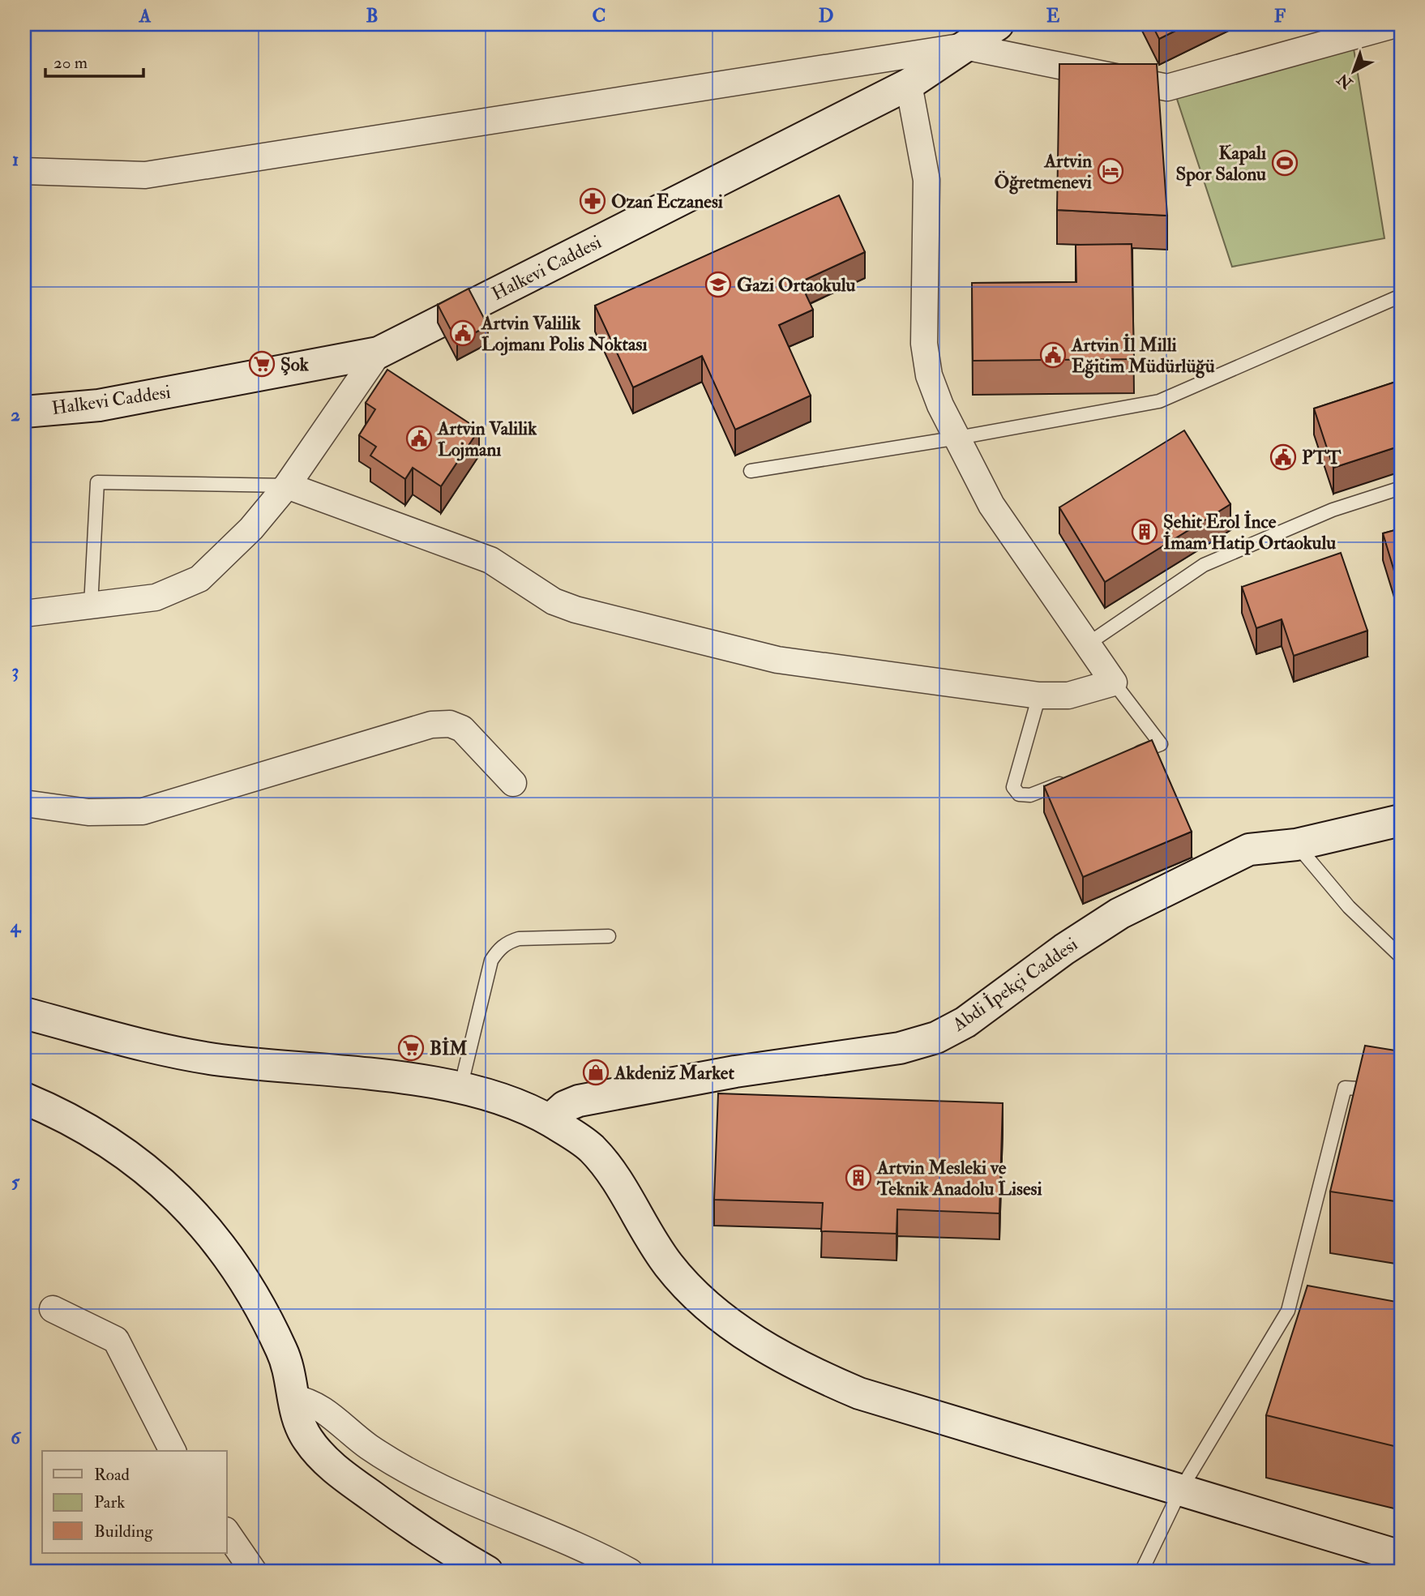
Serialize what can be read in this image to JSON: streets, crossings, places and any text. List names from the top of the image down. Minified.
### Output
{"streets":{"street":["Halkevi Caddesi","Abdi İpekçi Caddesi"]},"places":{"sports":["Kapalı Spor Salonu"],"hotel":["Artvin Öğretmenevi"],"pharmacy":["Ozan Eczanesi"],"school or university":["Gazi Ortaokulu"],"public building":["Artvin Valilik Lojmanı Polis Noktası","Artvin İl Milli Eğitim Müdürlüğü","Artvin Valilik Lojmanı","PTT"],"supermarket":["Şok","BİM"],"building":["Şehit Erol İnce İmam Hatip Ortaokulu","Artvin Mesleki ve Teknik Anadolu Lisesi"],"shop":["Akdeniz Market"]},"legend":["Road","Park","Building"],"scale_bar":"20 m","north":"bottom left","grid":{"columns":["A","B","C","D","E","F"],"rows":["1","2","3","4","5","6"]}}
